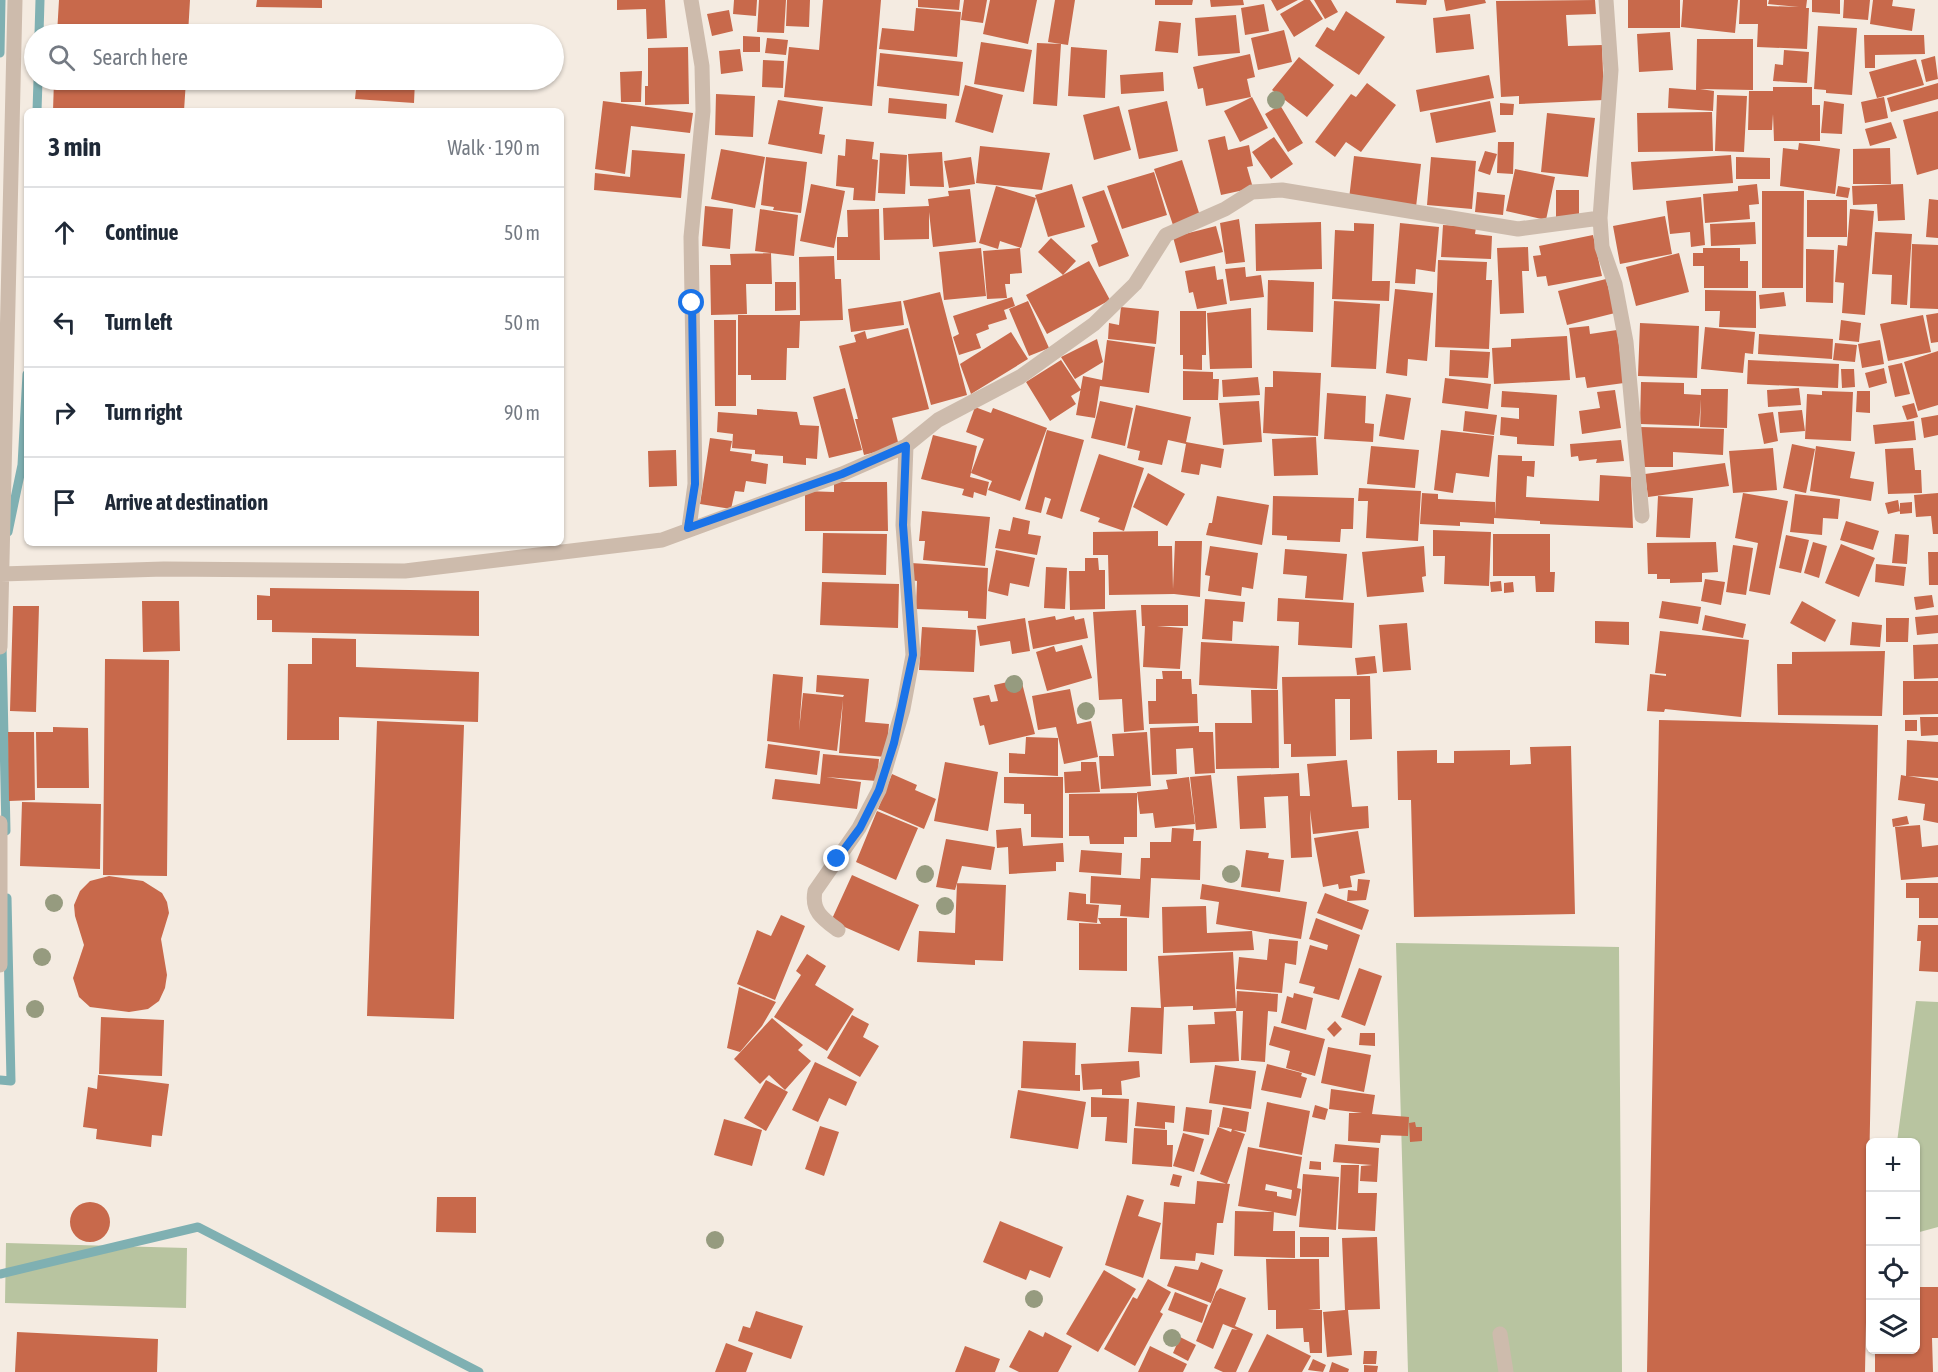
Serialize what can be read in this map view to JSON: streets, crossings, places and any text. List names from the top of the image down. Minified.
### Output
{"page":{"search":"Search here","heading":["3 min","Walk · 190 m"],"list":[["Continue","50 m"],["Turn left","50 m"],["Turn right","90 m"],"Arrive at destination"],"map_buttons":["+","−"]}}
